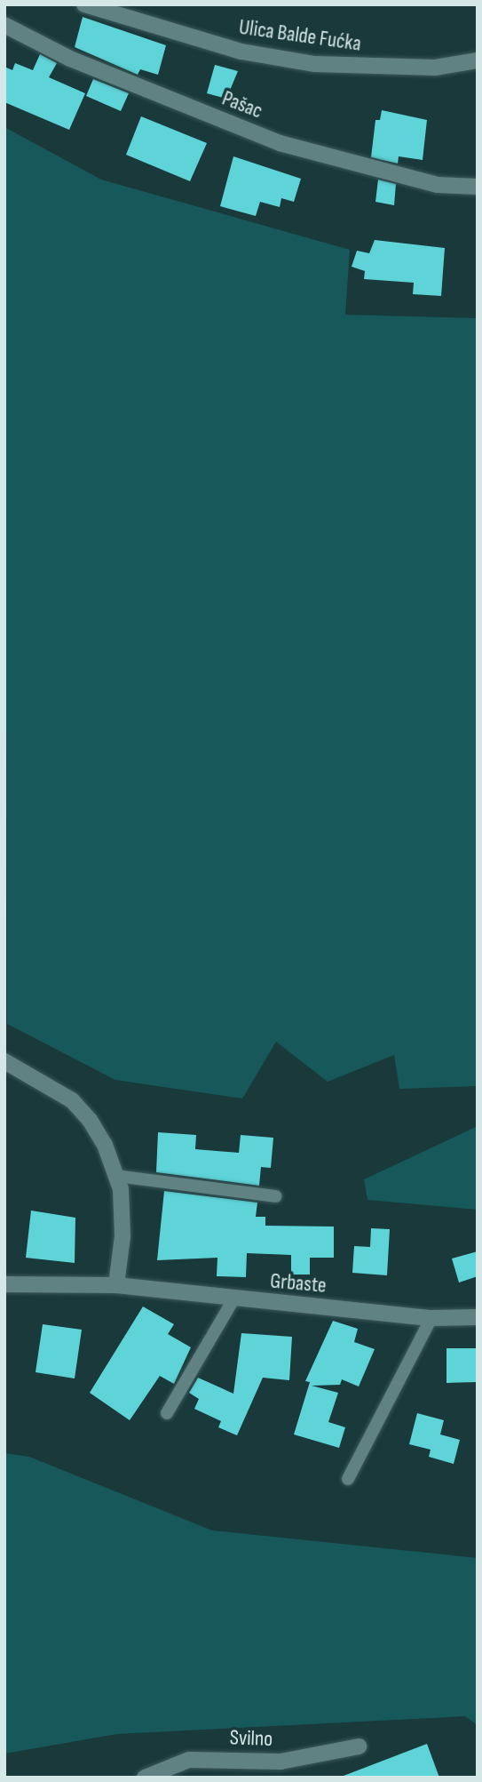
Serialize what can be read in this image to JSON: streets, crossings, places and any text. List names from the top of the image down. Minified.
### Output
{"streets":{"street":["Ulica Balde Fućka","Pašac","Grbaste","Svilno"]}}
